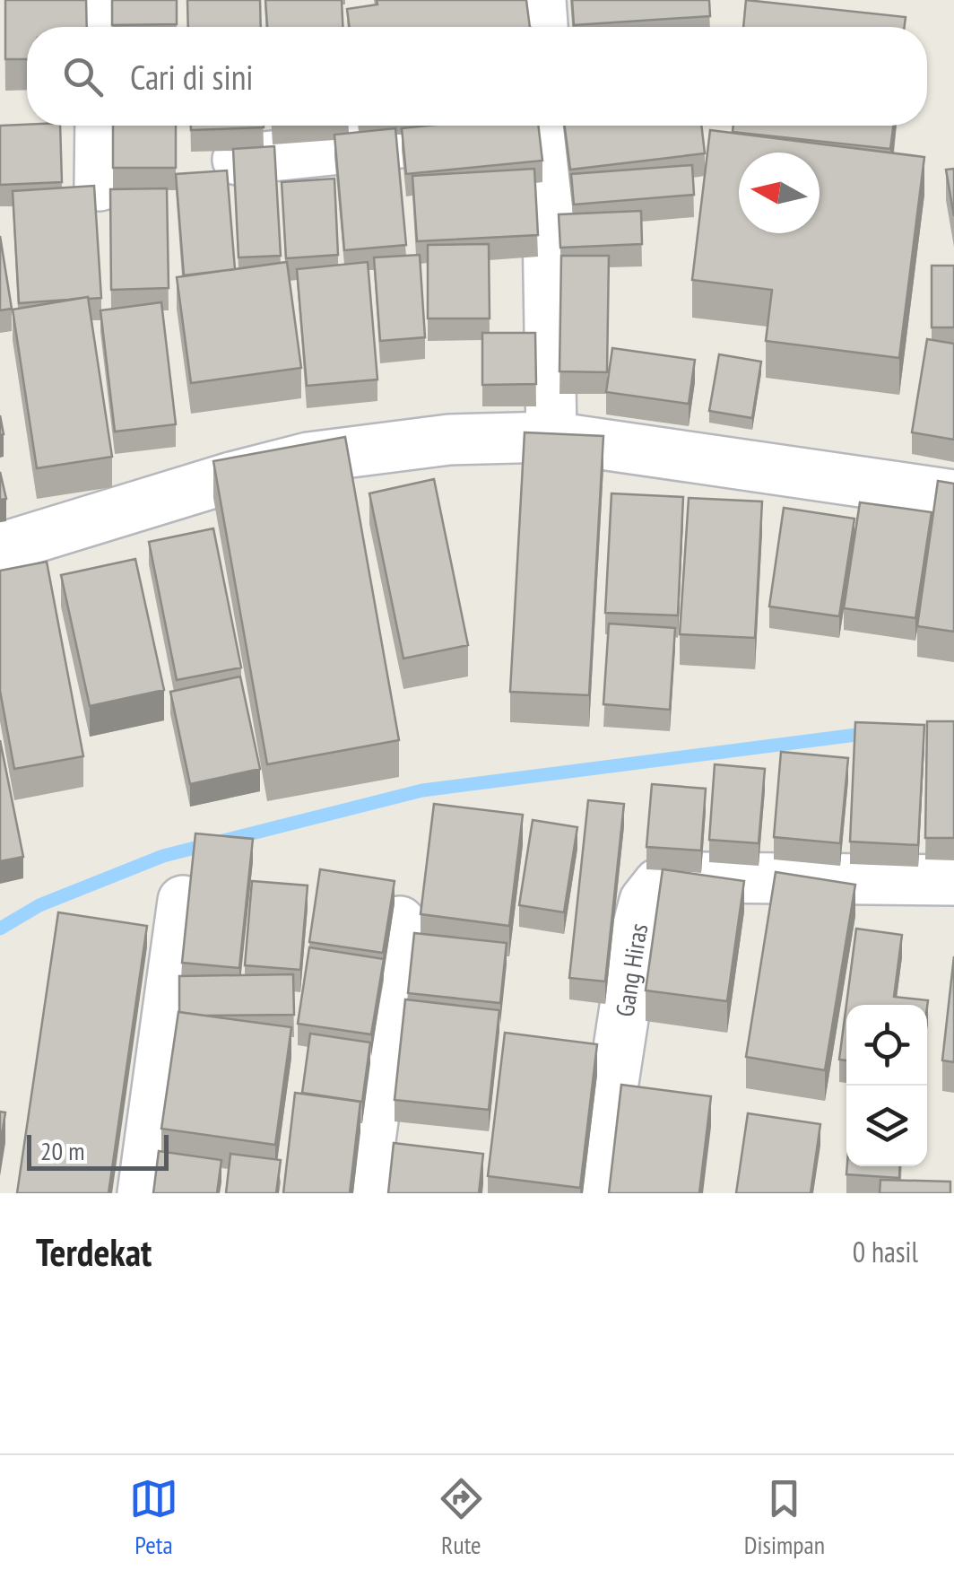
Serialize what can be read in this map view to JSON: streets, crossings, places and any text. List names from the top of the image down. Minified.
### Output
{"streets":{"street":["Gang Hiras"]},"scale_bar":"20 m","north":"left","page":{"search":"Cari di sini","scale":"20 m","heading":["Terdekat","0 hasil"],"nav":["Peta","Rute","Disimpan"]}}
